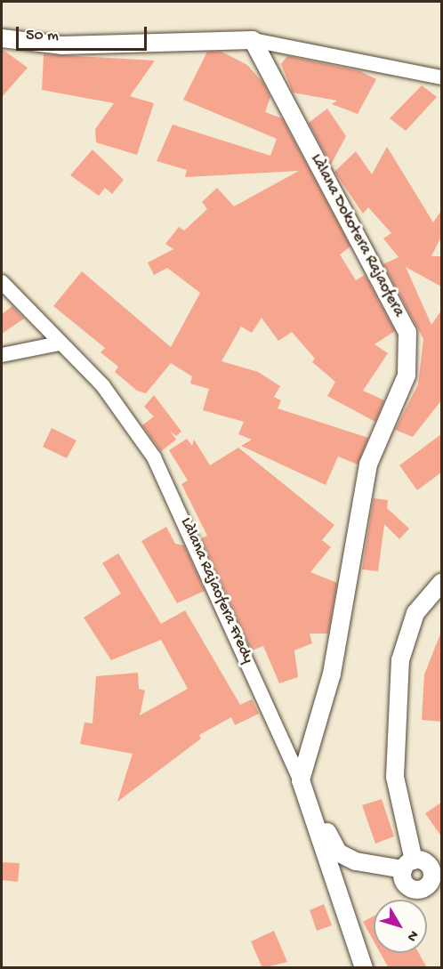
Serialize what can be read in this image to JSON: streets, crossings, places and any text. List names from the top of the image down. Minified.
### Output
{"streets":{"street":["Làlana Dokotera Rajaofera","Làlana Rajaofera Fredy"]},"crossings":[["Làlana Dokotera Rajaofera","Làlana Rajaofera Fredy"]],"scale_bar":"50 m","north":"bottom right"}
